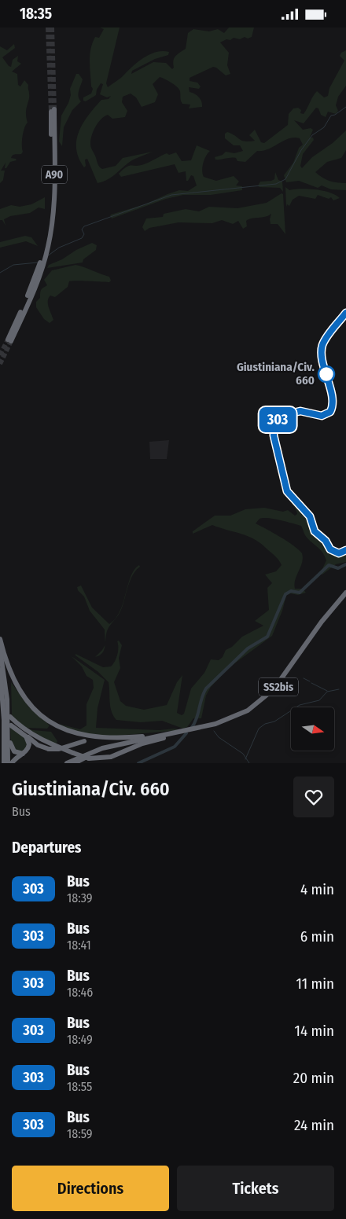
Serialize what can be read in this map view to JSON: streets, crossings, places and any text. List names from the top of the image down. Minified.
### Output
{"streets":{"highway":["A90","SS2bis"]},"places":["Giustiniana/Civ. 660"],"lines":["bus line 303"],"north":"right","page":{"status":"18:35","on_map":"303","heading":[["Giustiniana/Civ. 660","Bus"],"Departures"],"list":[{"mark":"303","name":"Bus","note":"18:39","value":"4 min"},{"mark":"303","name":"Bus","note":"18:41","value":"6 min"},{"mark":"303","name":"Bus","note":"18:46","value":"11 min"},{"mark":"303","name":"Bus","note":"18:49","value":"14 min"},{"mark":"303","name":"Bus","note":"18:55","value":"20 min"},{"mark":"303","name":"Bus","note":"18:59","value":"24 min"}],"buttons":["Directions","Tickets"]}}
